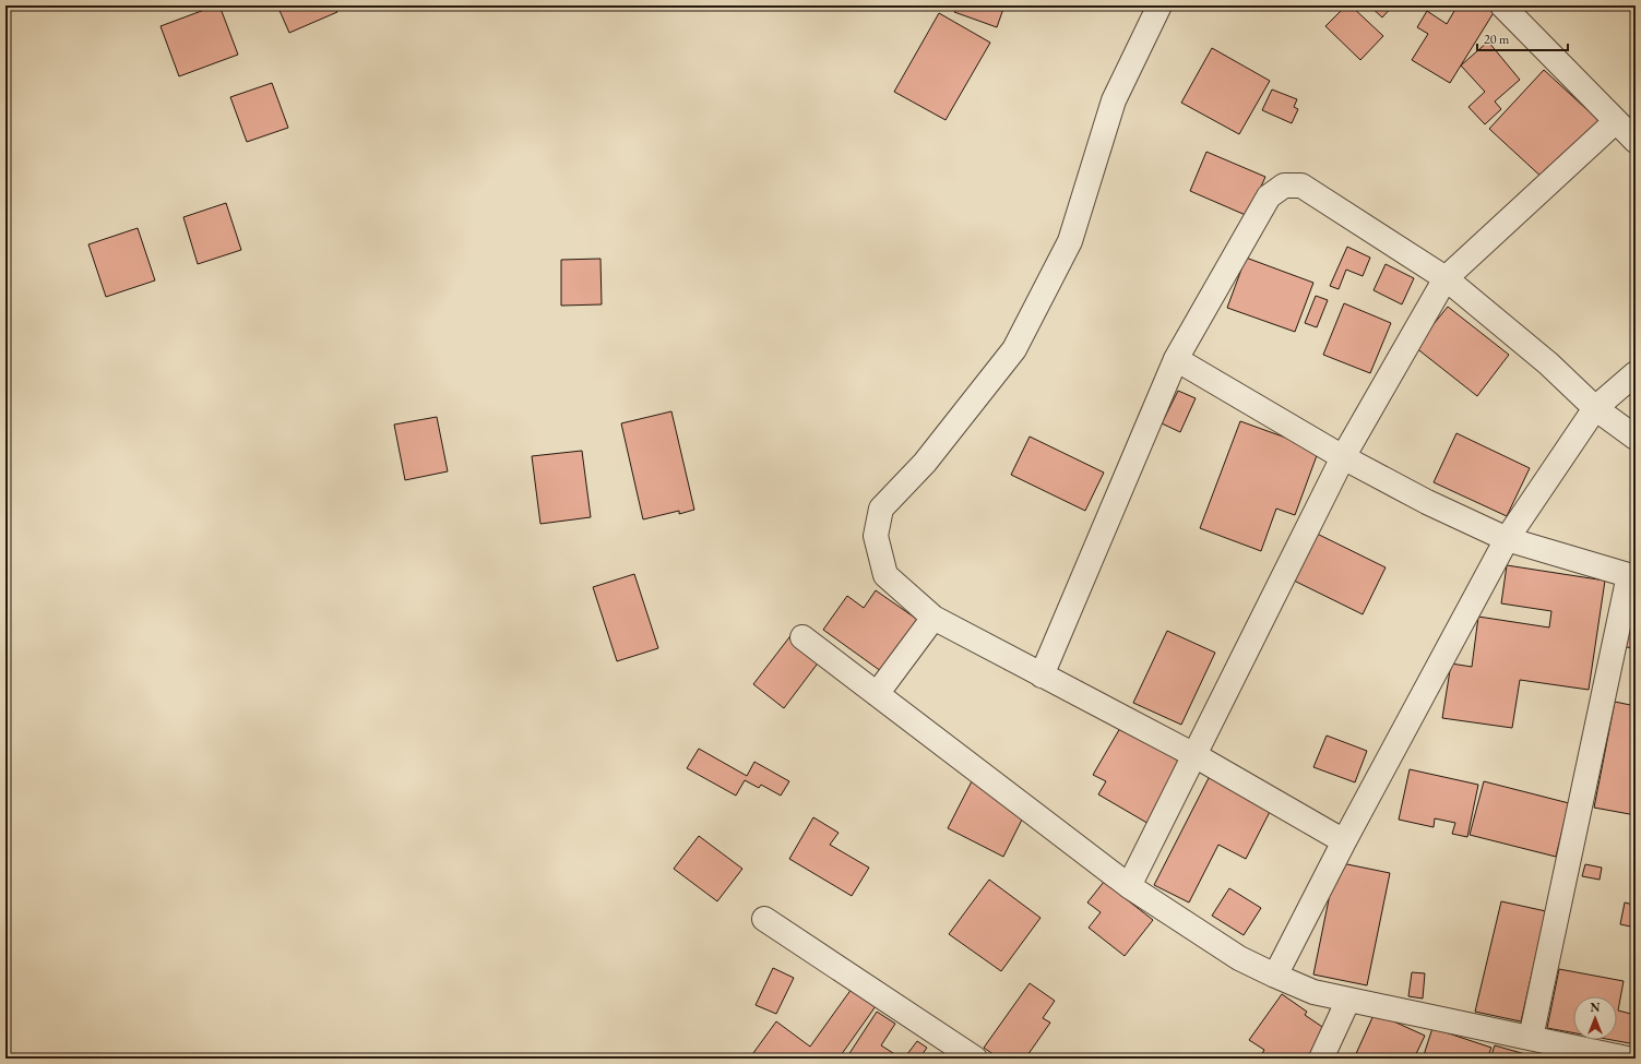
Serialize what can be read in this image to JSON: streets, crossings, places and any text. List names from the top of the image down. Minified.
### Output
{"scale_bar":"20 m","north":"top"}
